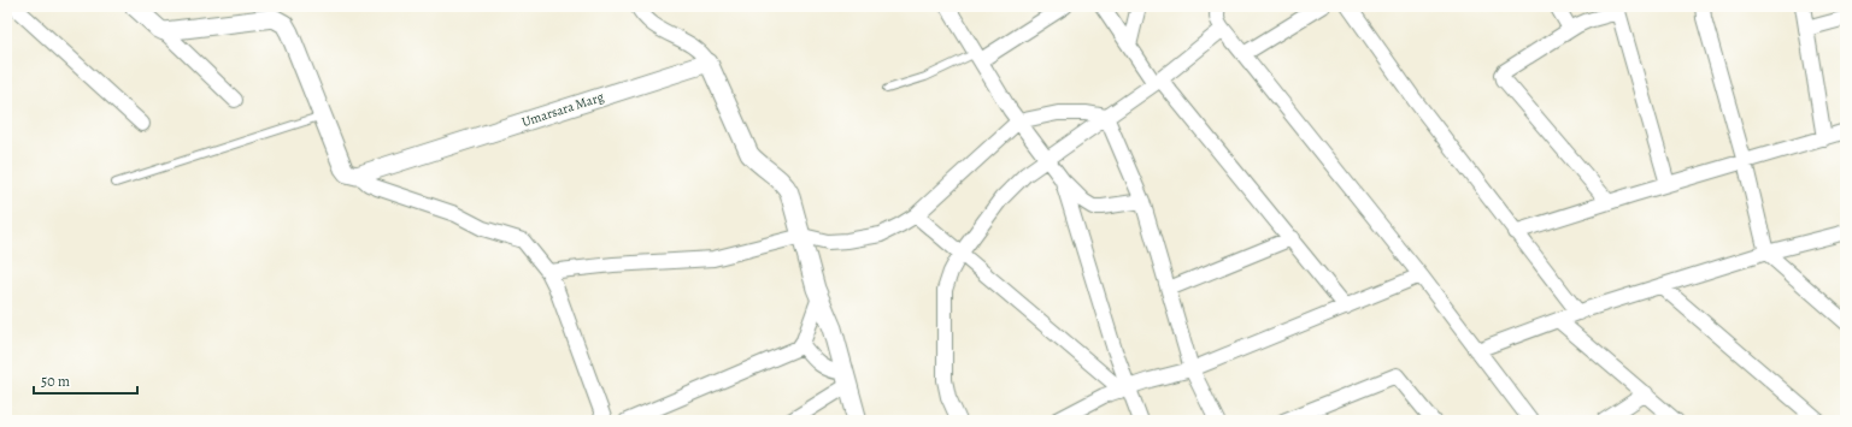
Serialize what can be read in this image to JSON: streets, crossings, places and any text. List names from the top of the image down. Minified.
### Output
{"streets":{"street":["Umarsara Marg"]},"scale_bar":"50 m"}
